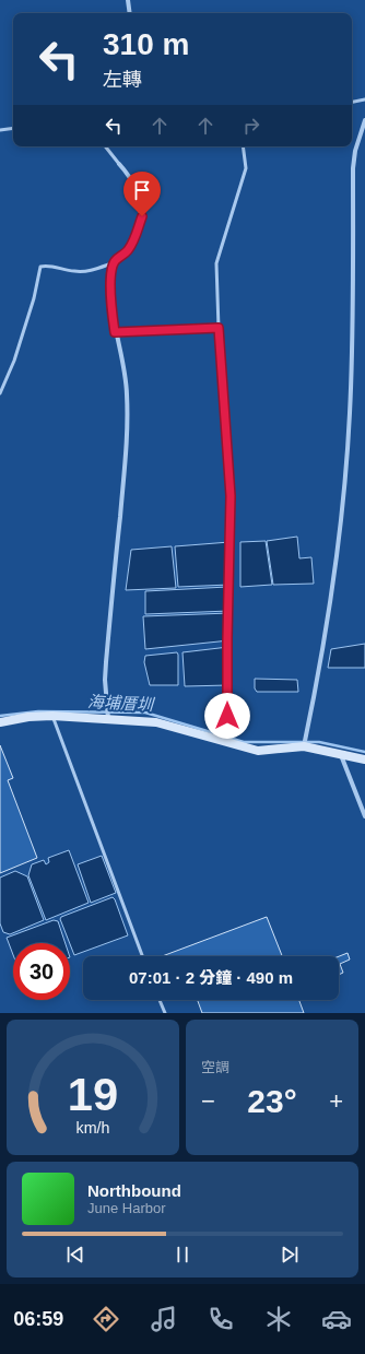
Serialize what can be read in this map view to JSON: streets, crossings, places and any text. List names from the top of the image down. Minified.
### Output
{"water":["海埔厝圳"],"page":{"turn":["310 m","左轉"],"limit":"30","trip":"07:01 · 2 分鐘 · 490 m","tile":"空調","heat":["−","23°","+"],"song":["Northbound","June Harbor"],"tabs":"06:59","gauge":["19","km/h"]}}
